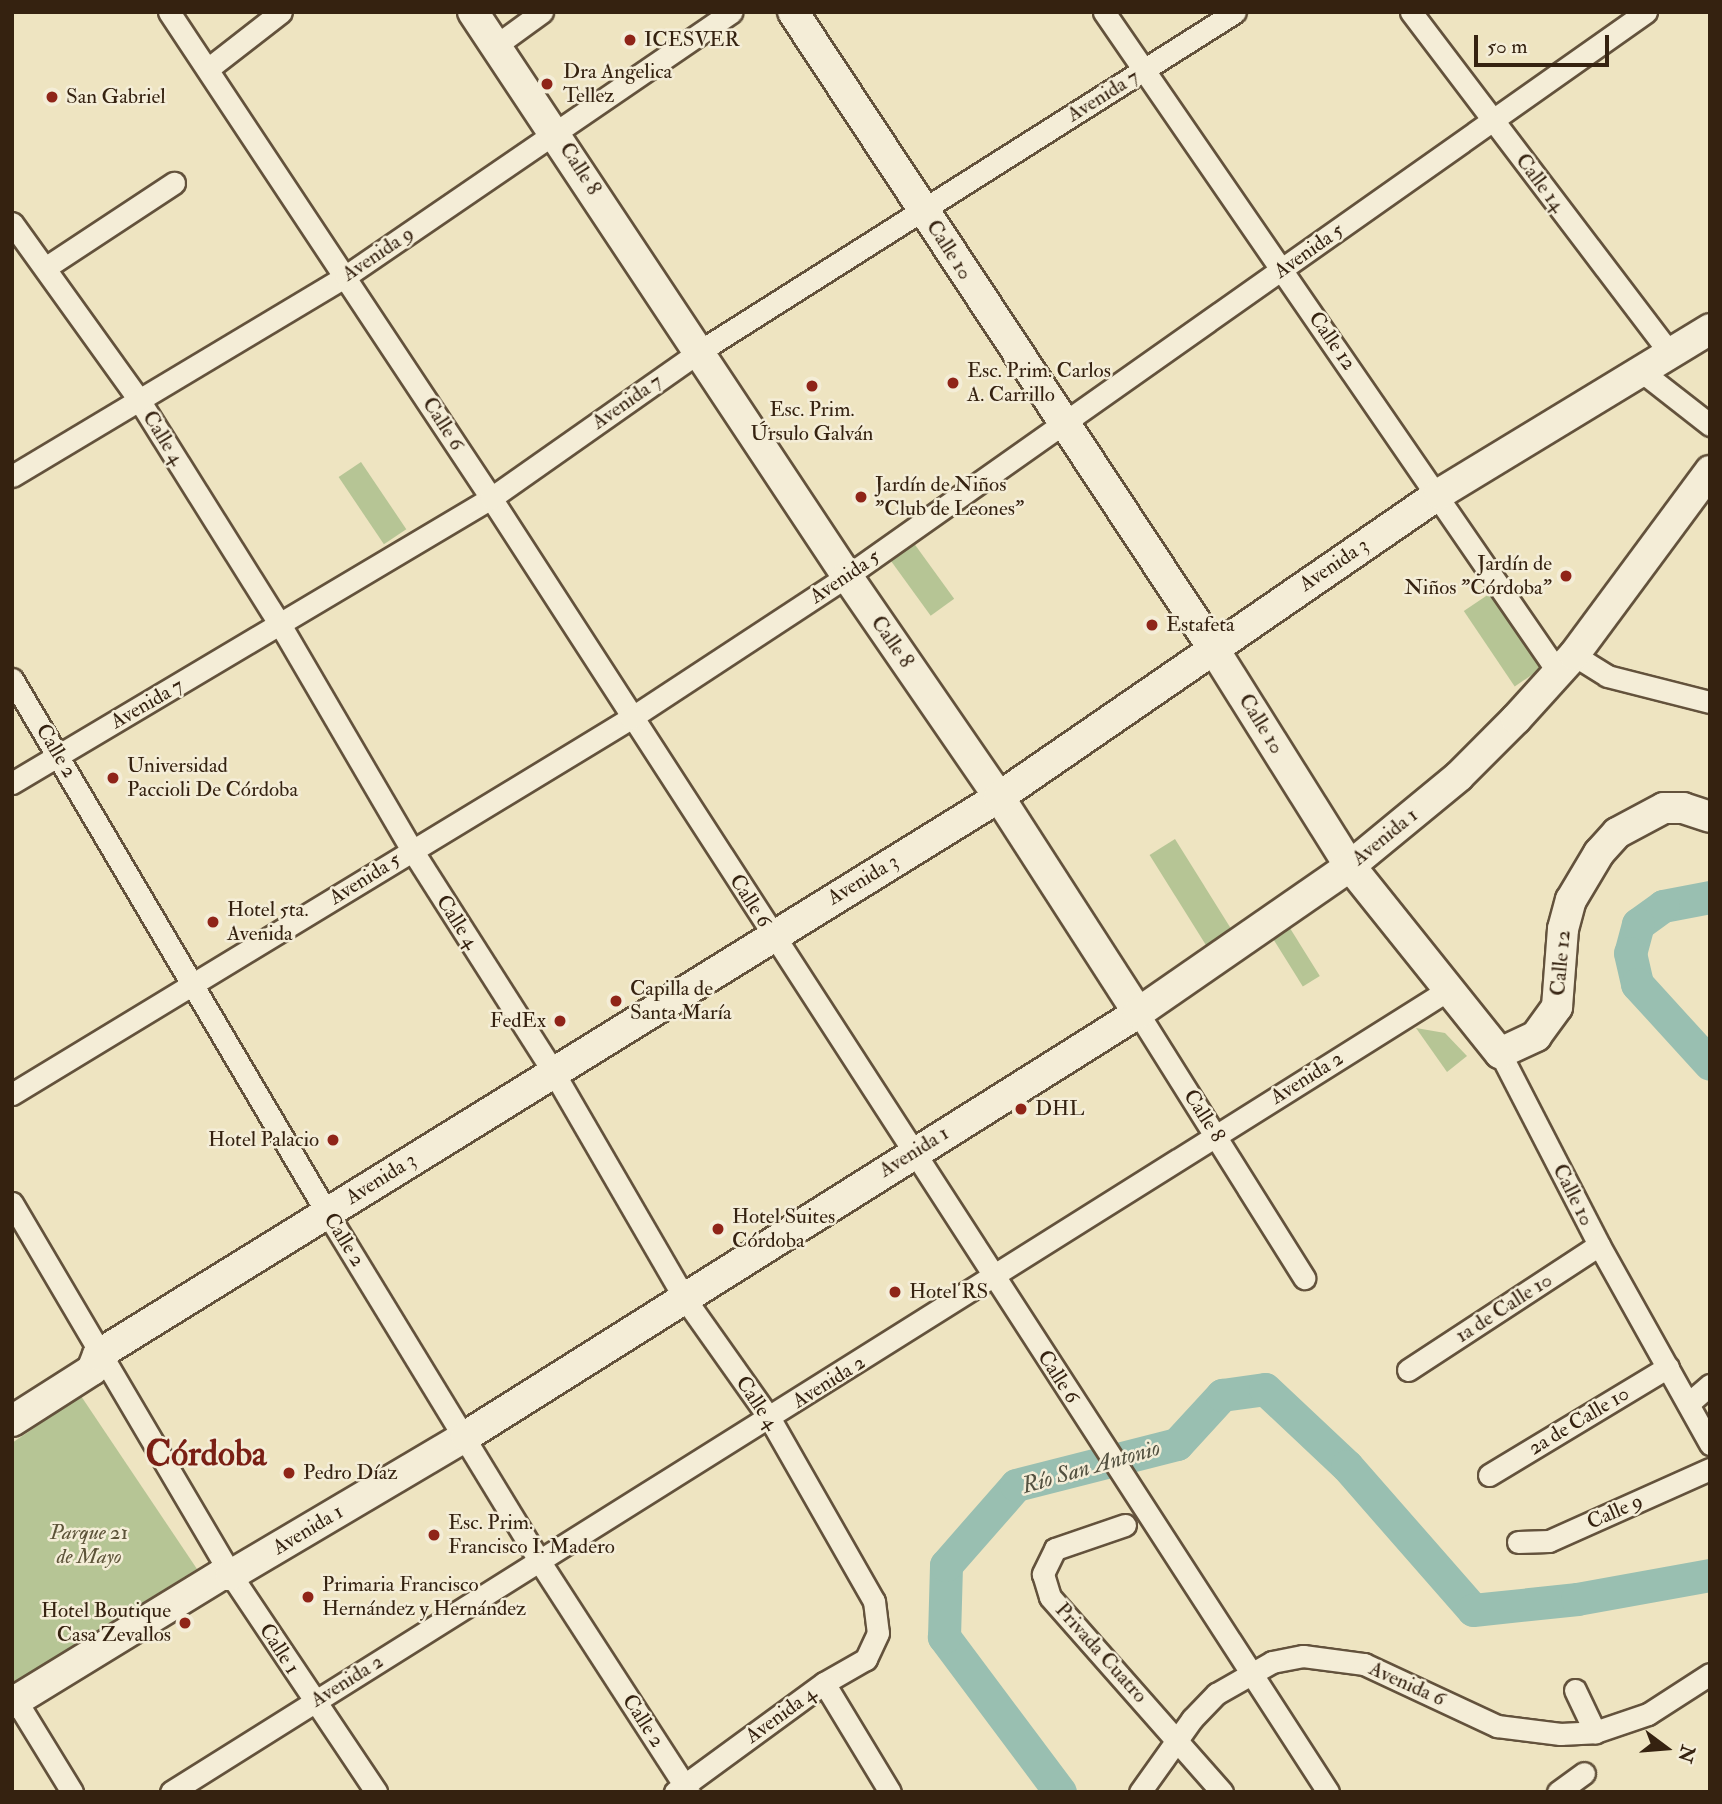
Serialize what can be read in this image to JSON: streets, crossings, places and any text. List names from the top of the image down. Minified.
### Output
{"streets":{"main road":["Calle 8","Calle 10","Calle 12","Avenida 3","Avenida 1"],"street":["Avenida 7","Calle 14","Avenida 5","Avenida 9","Calle 6","Calle 4","Calle 2","Avenida 2","1a de Calle 10","2a de Calle 10","Calle 9","Calle 1","Privada Cuatro","Avenida 6","Avenida 4"]},"crossings":[["Avenida 7","Calle 8"],["Avenida 7","Calle 10"],["Avenida 7","Calle 12"],["Avenida 7","Calle 6"],["Avenida 7","Calle 4"],["Avenida 7","Calle 2"],["Calle 8","Avenida 5"],["Calle 8","Avenida 9"],["Calle 8","Avenida 3"],["Calle 8","Avenida 1"],["Calle 8","Avenida 2"],["Calle 14","Avenida 5"],["Calle 14","Avenida 3"],["Calle 10","Avenida 5"],["Calle 10","Calle 12"],["Calle 10","Avenida 3"],["Calle 10","Avenida 1"],["Calle 10","Avenida 2"],["Calle 10","1a de Calle 10"],["Calle 10","2a de Calle 10"],["Avenida 5","Calle 12"],["Avenida 5","Calle 6"],["Avenida 5","Calle 4"],["Avenida 5","Calle 2"],["Avenida 9","Calle 6"],["Avenida 9","Calle 4"],["Calle 12","Avenida 3"],["Calle 12","Avenida 1"],["Calle 6","Avenida 3"],["Calle 6","Avenida 1"],["Calle 6","Avenida 2"],["Calle 6","Avenida 6"],["Calle 4","Avenida 3"],["Calle 4","Avenida 1"],["Calle 4","Avenida 2"],["Calle 4","Avenida 4"],["Avenida 3","Calle 2"],["Avenida 3","Calle 1"],["Calle 2","Avenida 1"],["Calle 2","Avenida 2"],["Calle 2","Avenida 4"],["Avenida 1","Calle 1"],["Avenida 2","Calle 1"],["Privada Cuatro","Avenida 6"]],"districts":["Córdoba"],"water":["Río San Antonio"],"parks":["Parque 21 de Mayo"],"places":["ICESVER","Dra Angelica Tellez","San Gabriel","Esc. Prim. Carlos A. Carrillo","Esc. Prim. Úrsulo Galván","Jardín de Niños \"Club de Leones\"","Jardín de Niños \"Córdoba\"","Estafeta","Universidad Paccioli De Córdoba","Hotel 5ta. Avenida","Capilla de Santa María","FedEx","DHL","Hotel Palacio","Hotel Suites Córdoba","Hotel RS","Pedro Díaz","Esc. Prim. Francisco I. Madero","Primaria Francisco Hernández y Hernández","Hotel Boutique Casa Zevallos"],"scale_bar":"50 m","north":"right"}
